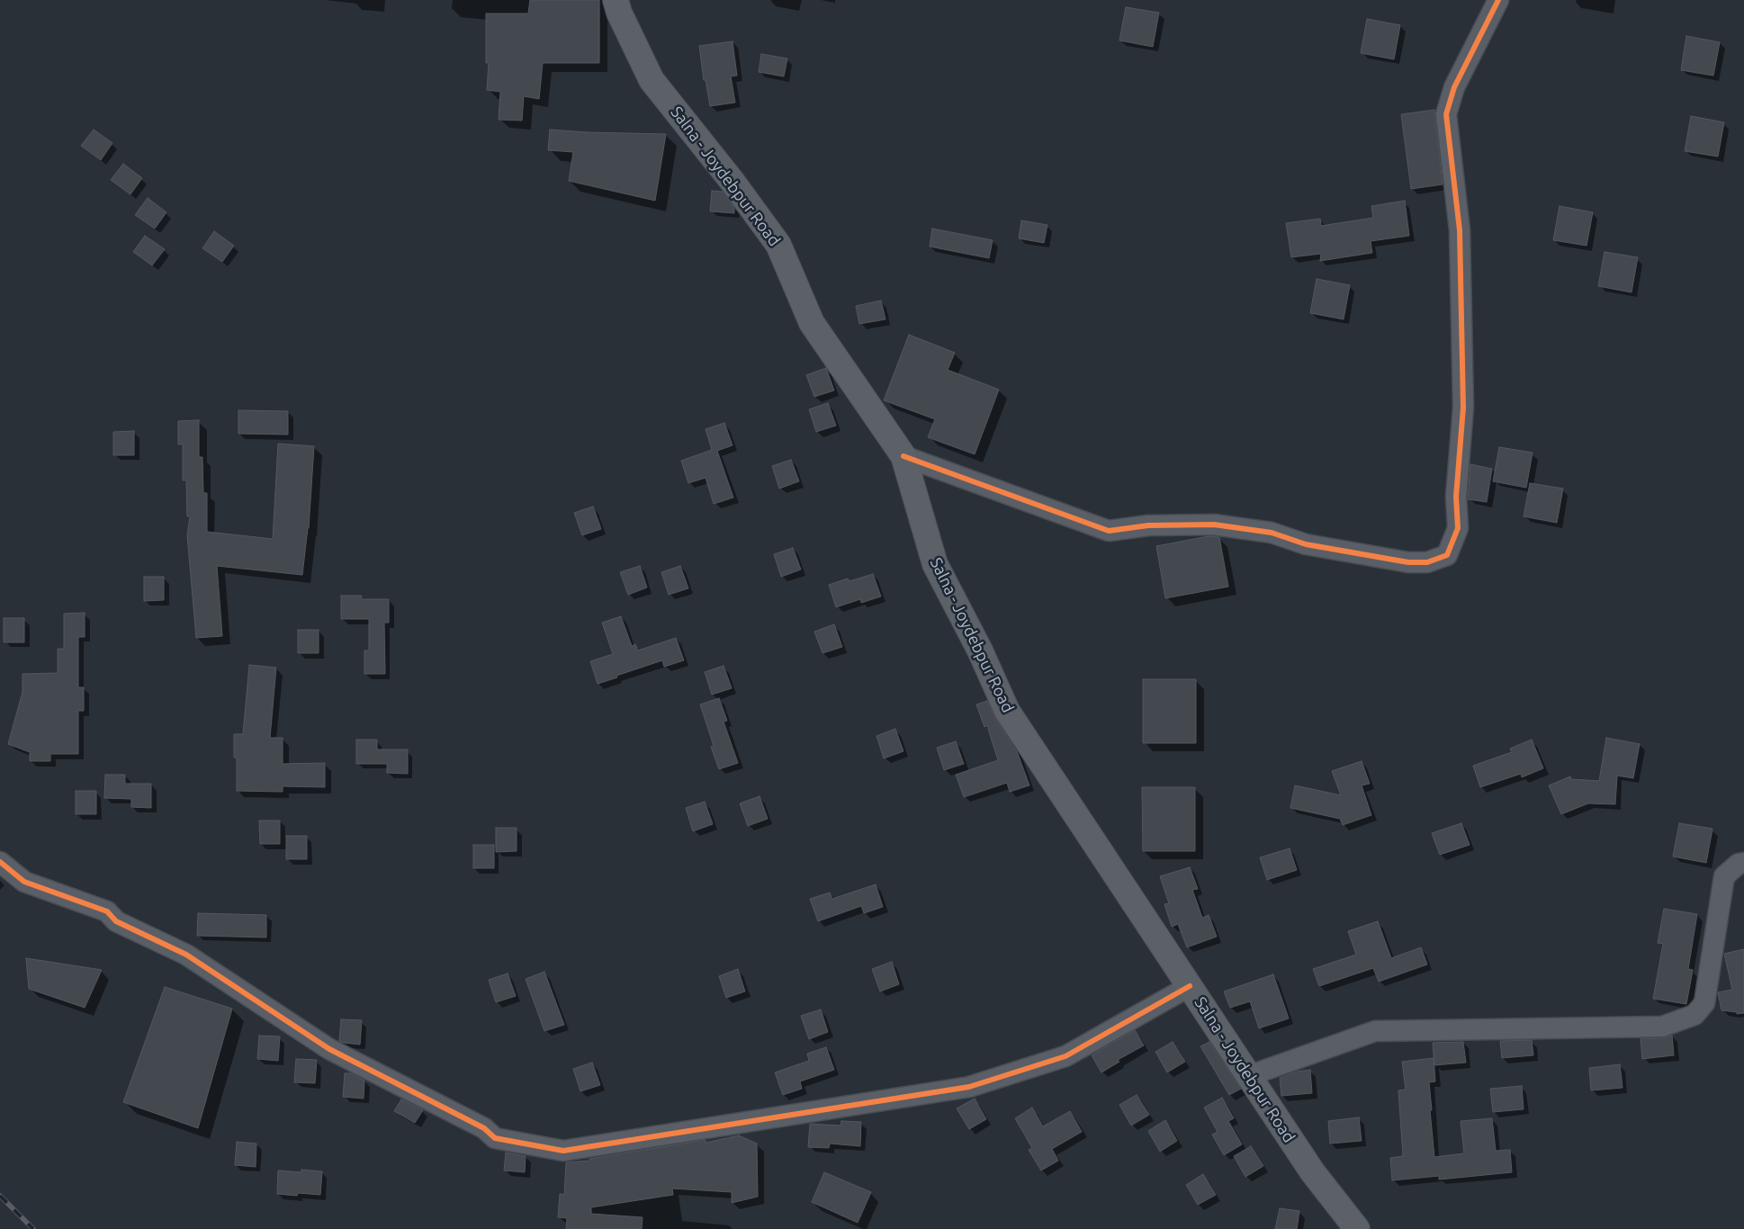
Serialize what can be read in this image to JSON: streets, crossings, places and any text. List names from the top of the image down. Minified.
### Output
{"streets":{"main road":["Salna - Joydebpur Road"]}}
